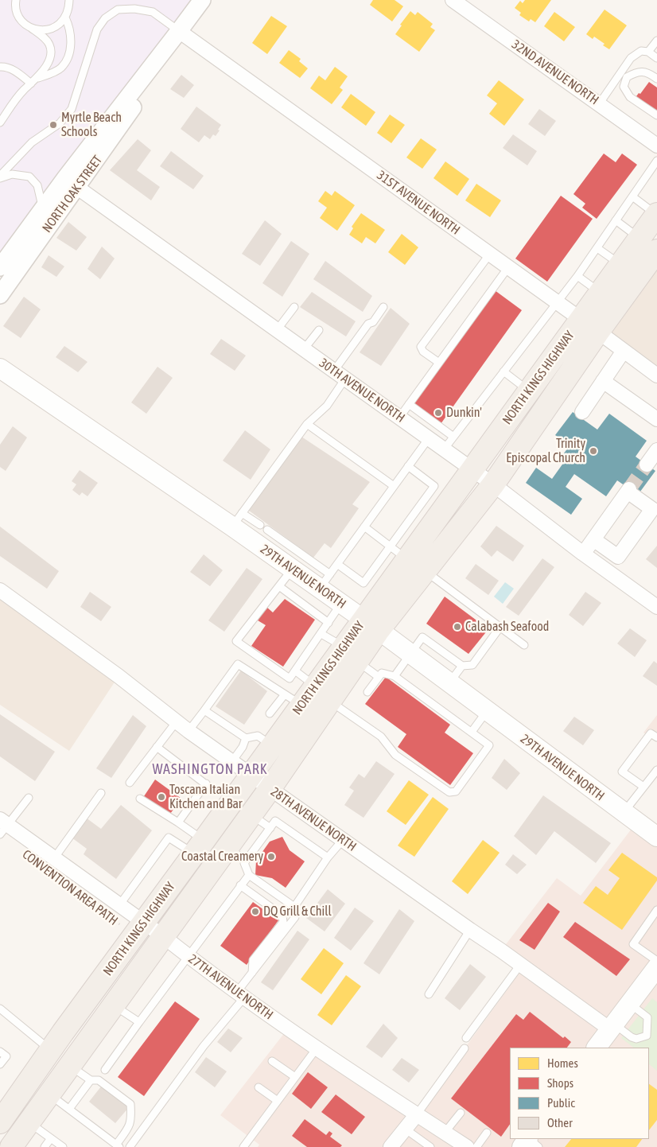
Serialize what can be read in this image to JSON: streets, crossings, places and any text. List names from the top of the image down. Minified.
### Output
{"streets":{"main road":["NORTH KINGS HIGHWAY","29TH AVENUE NORTH"],"street":["32ND AVENUE NORTH","NORTH OAK STREET","31ST AVENUE NORTH","30TH AVENUE NORTH","28TH AVENUE NORTH","27TH AVENUE NORTH"],"path":["CONVENTION AREA PATH"]},"crossings":[["NORTH OAK STREET","31ST AVENUE NORTH"],["NORTH OAK STREET","30TH AVENUE NORTH"],["31ST AVENUE NORTH","NORTH KINGS HIGHWAY"],["NORTH KINGS HIGHWAY","30TH AVENUE NORTH"],["NORTH KINGS HIGHWAY","29TH AVENUE NORTH"],["NORTH KINGS HIGHWAY","28TH AVENUE NORTH"],["NORTH KINGS HIGHWAY","CONVENTION AREA PATH"],["NORTH KINGS HIGHWAY","27TH AVENUE NORTH"],["CONVENTION AREA PATH","27TH AVENUE NORTH"]],"districts":["WASHINGTON PARK"],"places":["Myrtle Beach Schools","Dunkin'","Trinity Episcopal Church","Calabash Seafood","Toscana Italian Kitchen and Bar","Coastal Creamery","DQ Grill & Chill"],"legend":["Homes","Shops","Public","Other"]}
